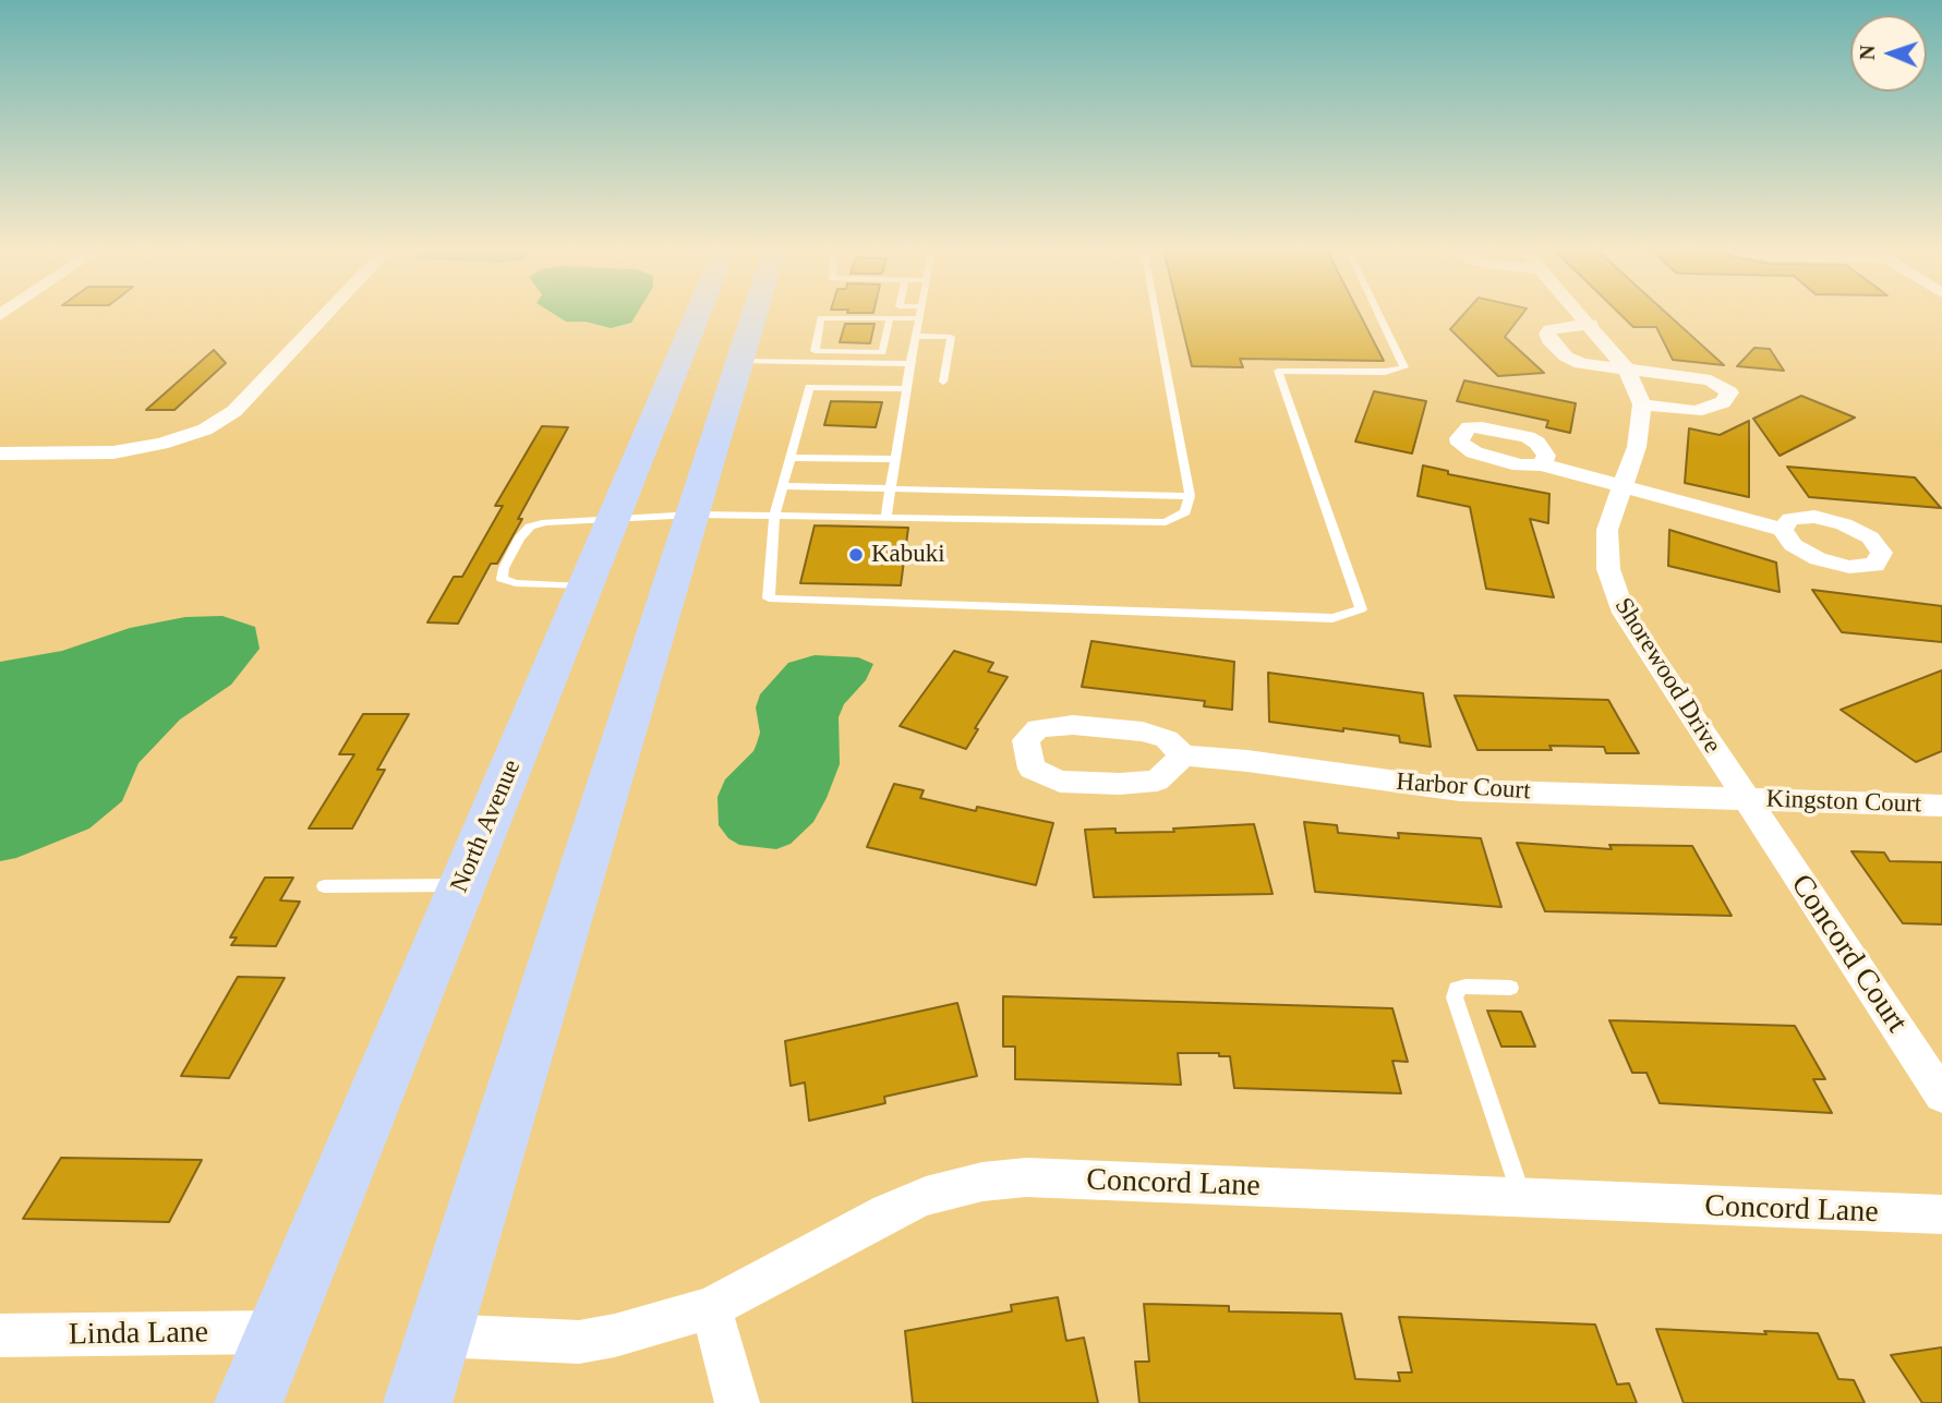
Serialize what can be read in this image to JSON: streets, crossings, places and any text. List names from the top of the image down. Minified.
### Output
{"streets":{"main road":["North Avenue"],"street":["Shorewood Drive","Harbor Court","Kingston Court","Concord Court","Concord Lane","Linda Lane"]},"crossings":[["Shorewood Drive","Harbor Court"],["Shorewood Drive","Kingston Court"],["Shorewood Drive","Concord Court"],["Harbor Court","Kingston Court"],["Harbor Court","Concord Court"],["Kingston Court","Concord Court"],["North Avenue","Linda Lane"]],"places":["Kabuki"],"north":"left"}
